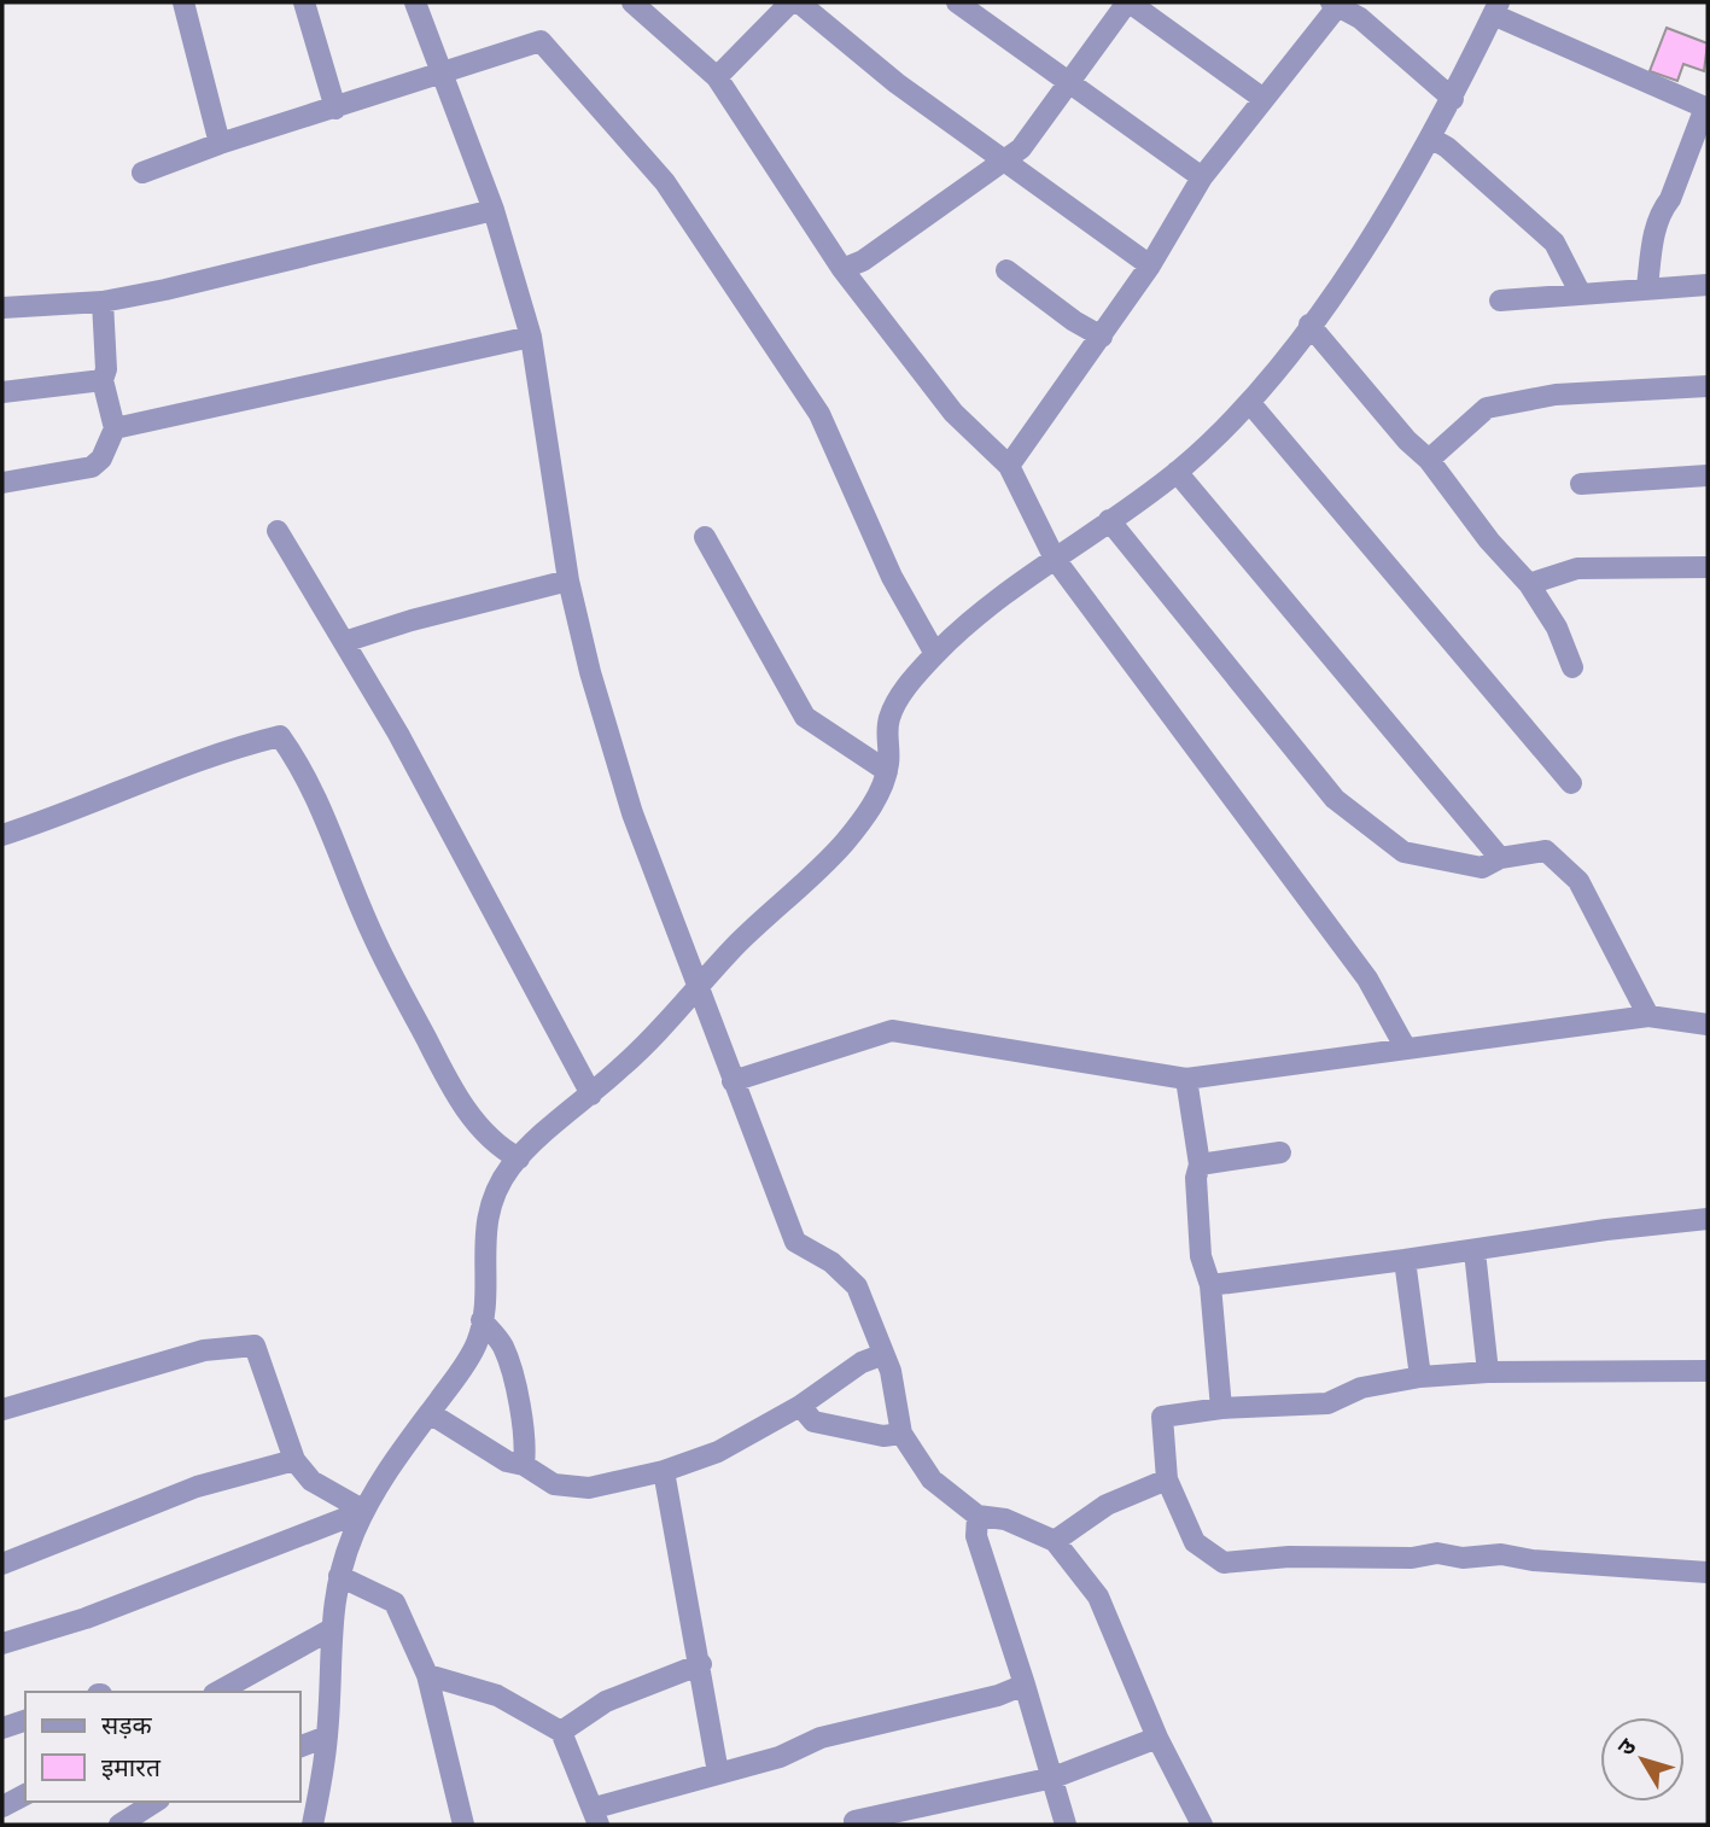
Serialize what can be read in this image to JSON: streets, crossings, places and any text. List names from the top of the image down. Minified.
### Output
{"legend":["सड़क","इमारत"],"north":"top left"}
